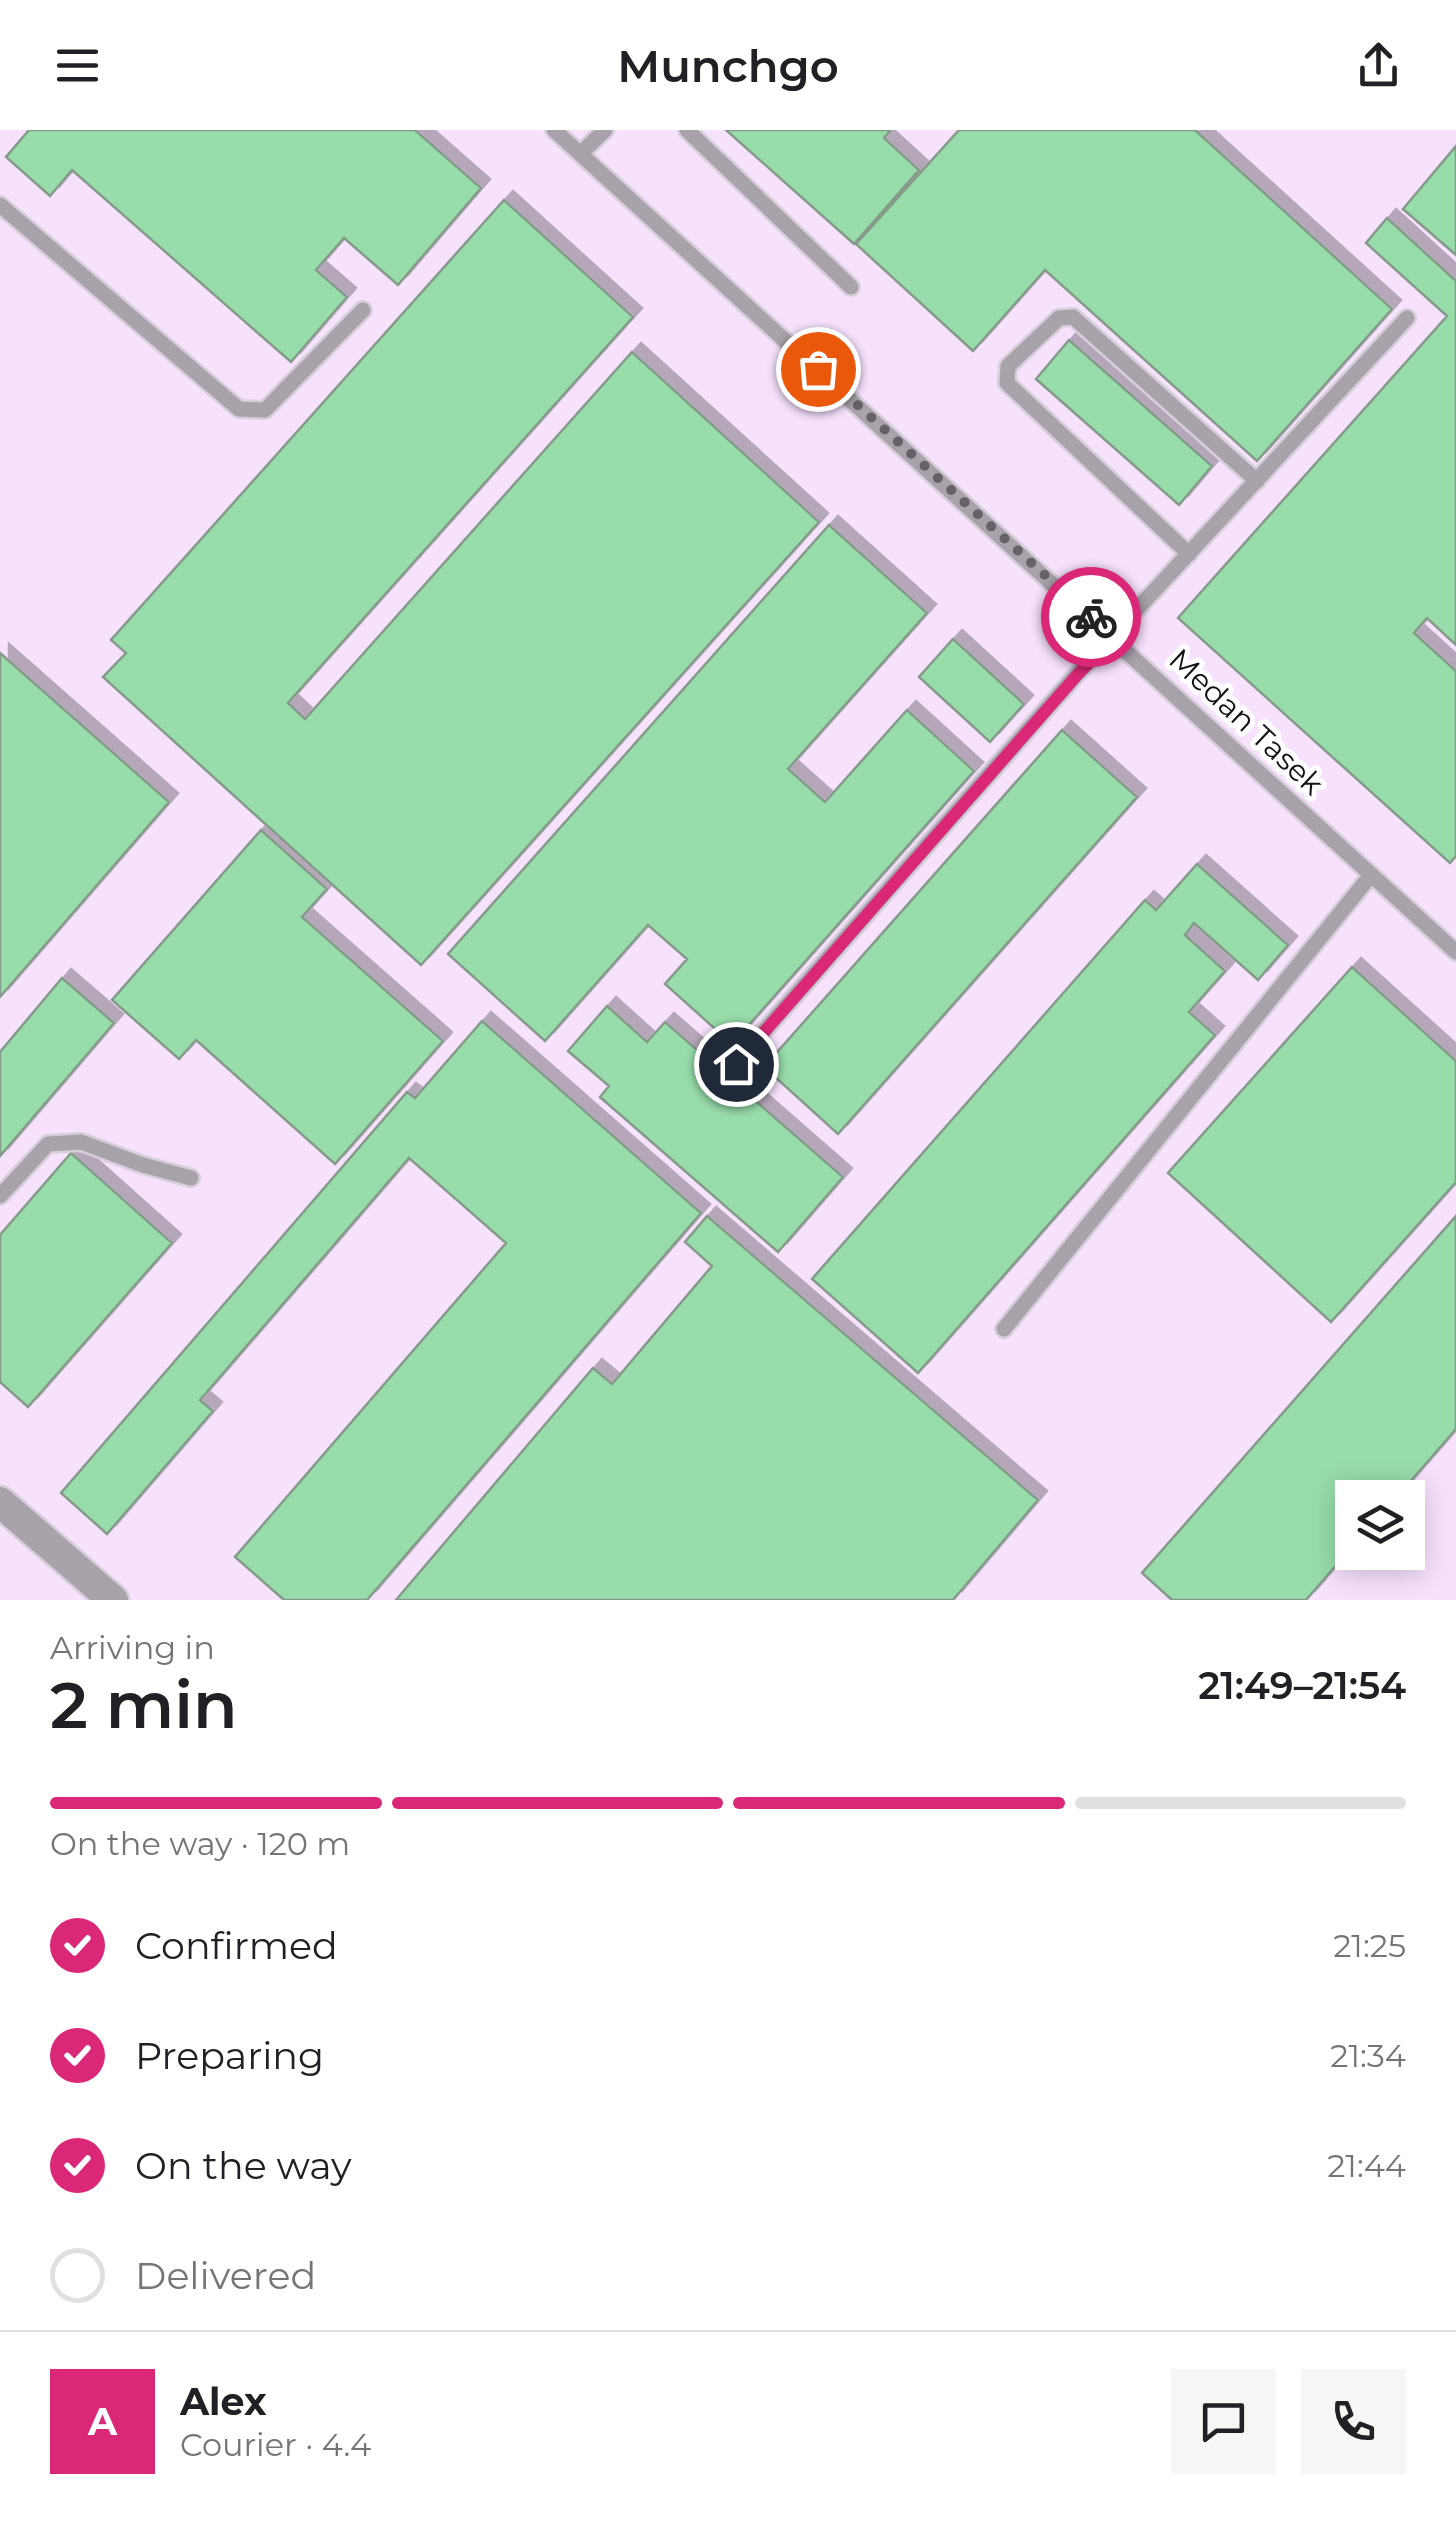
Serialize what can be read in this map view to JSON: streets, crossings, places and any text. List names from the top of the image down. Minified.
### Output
{"streets":{"lane":["Medan Tasek"]},"page":{"header":"Munchgo","heading":["2 min","Arriving in","21:49–21:54"],"panel":["Alex","Courier · 4.4"],"bar":"On the way · 120 m","list":[["Confirmed","21:25"],["Preparing","21:34"],["On the way","21:44"],"Delivered"],"round":"A"}}
